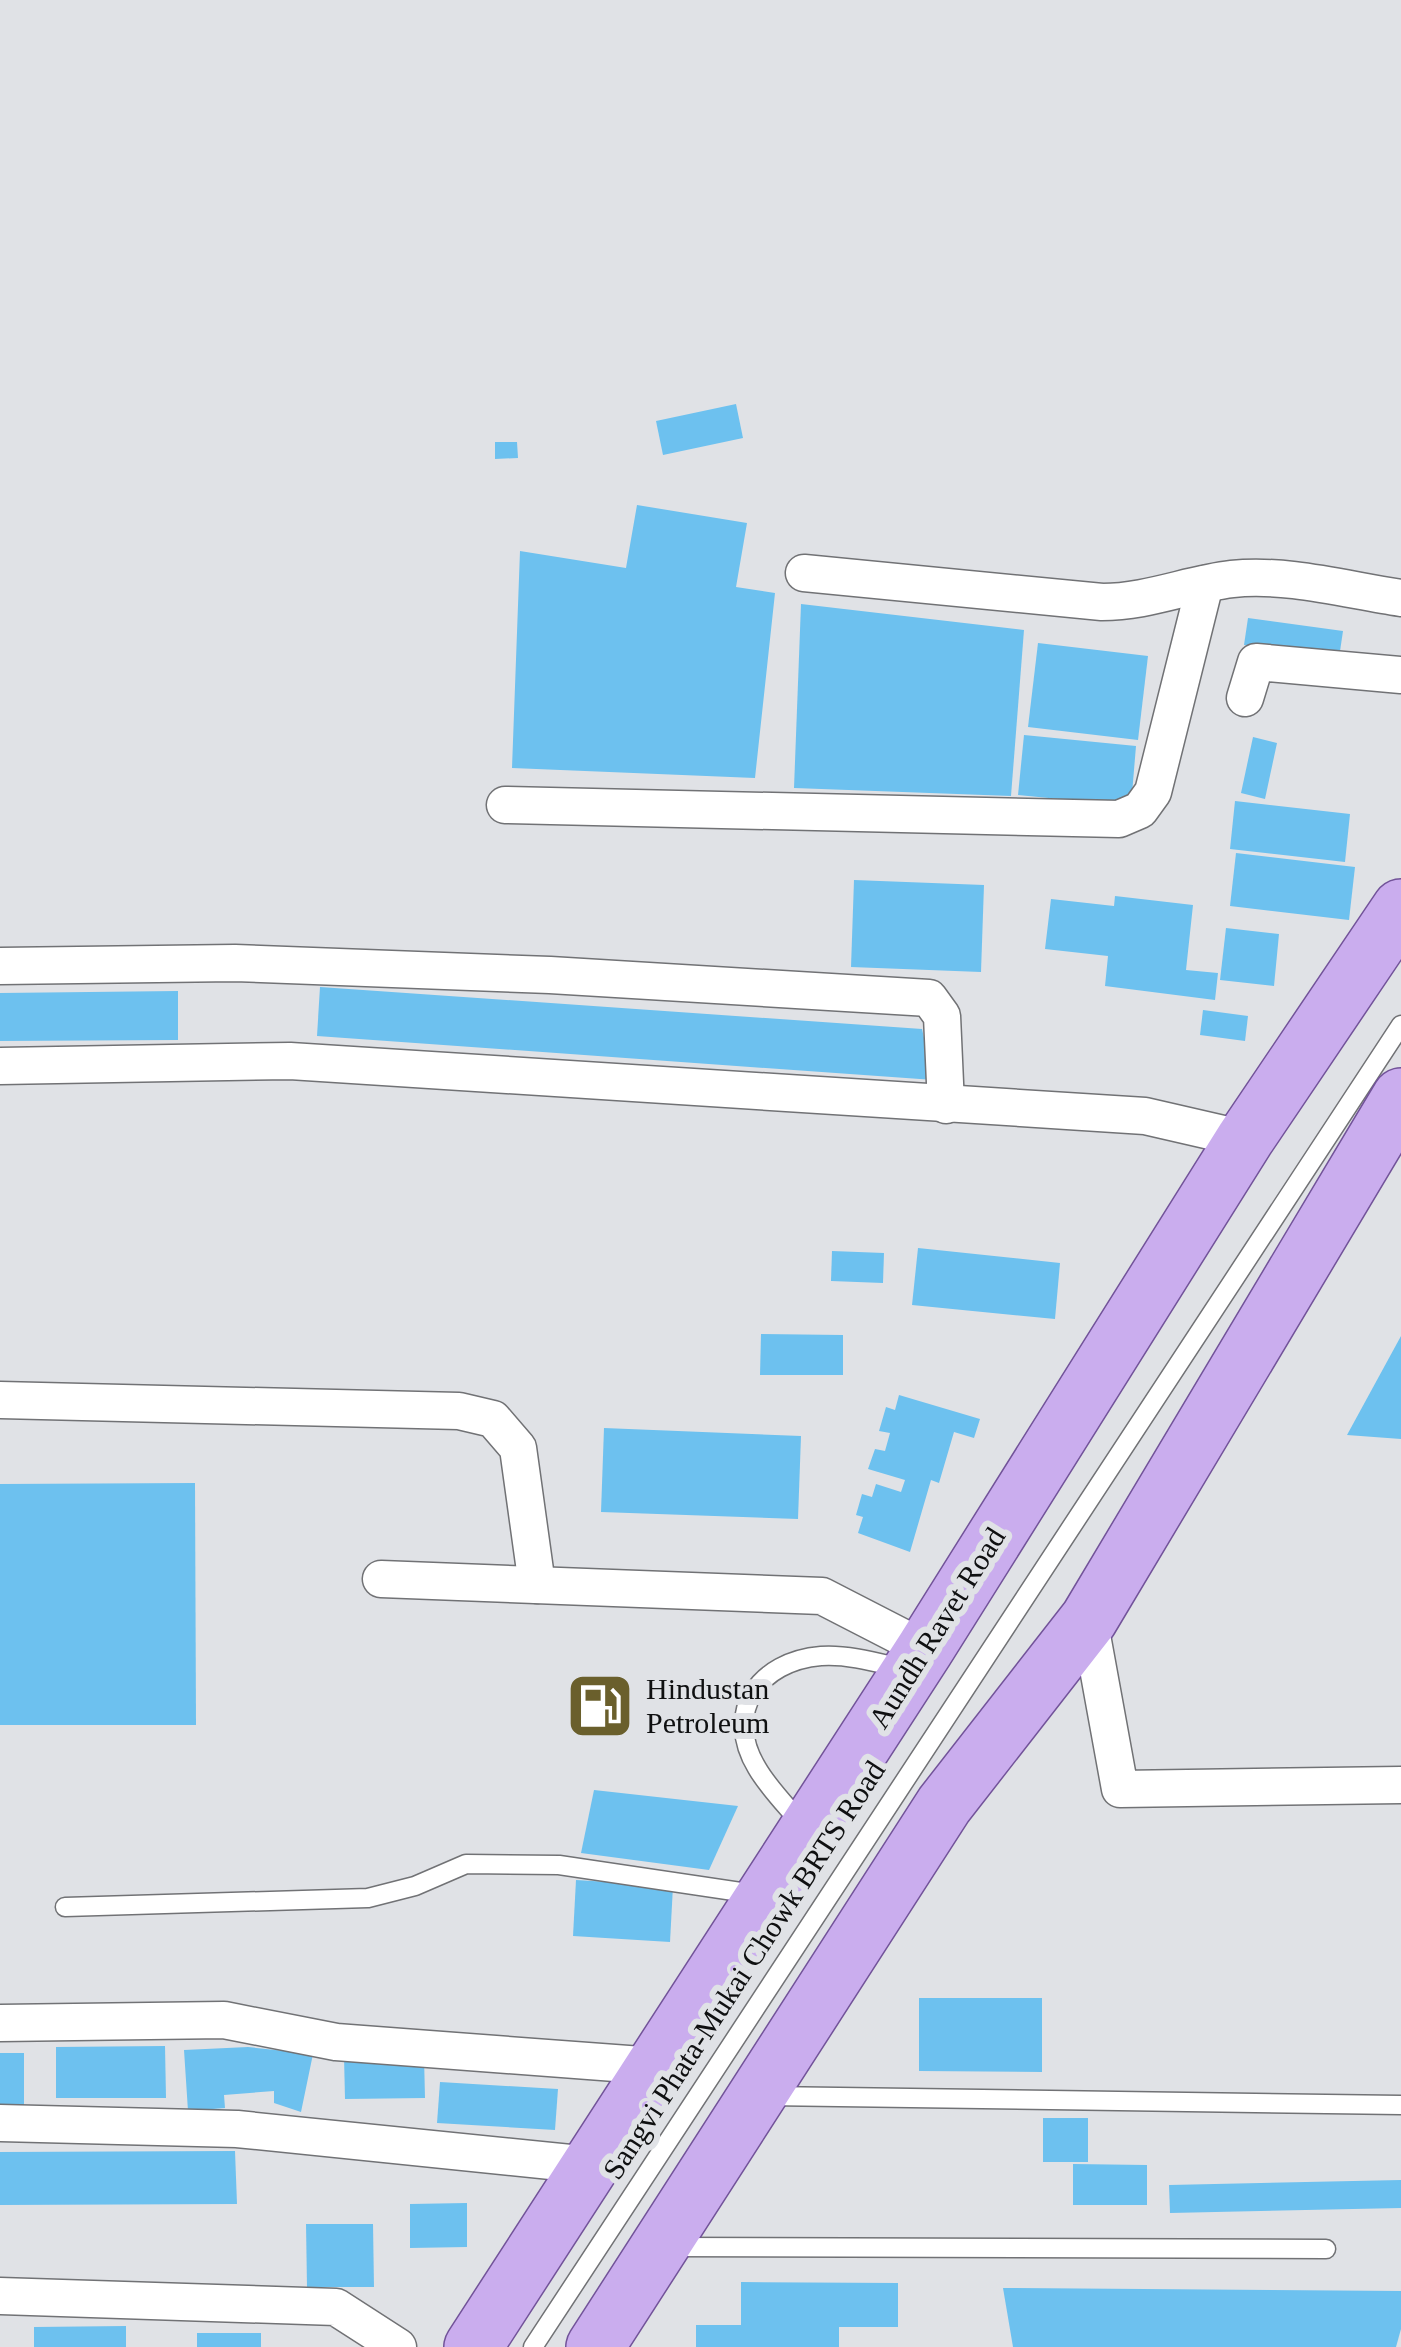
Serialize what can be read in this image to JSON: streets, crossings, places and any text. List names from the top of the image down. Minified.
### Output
{"streets":{"main road":["Aundh Ravet Road"],"lane":["Sangvi Phata-Mukai Chowk BRTS Road"]},"places":{"fuel station":["Hindustan Petroleum"]}}
